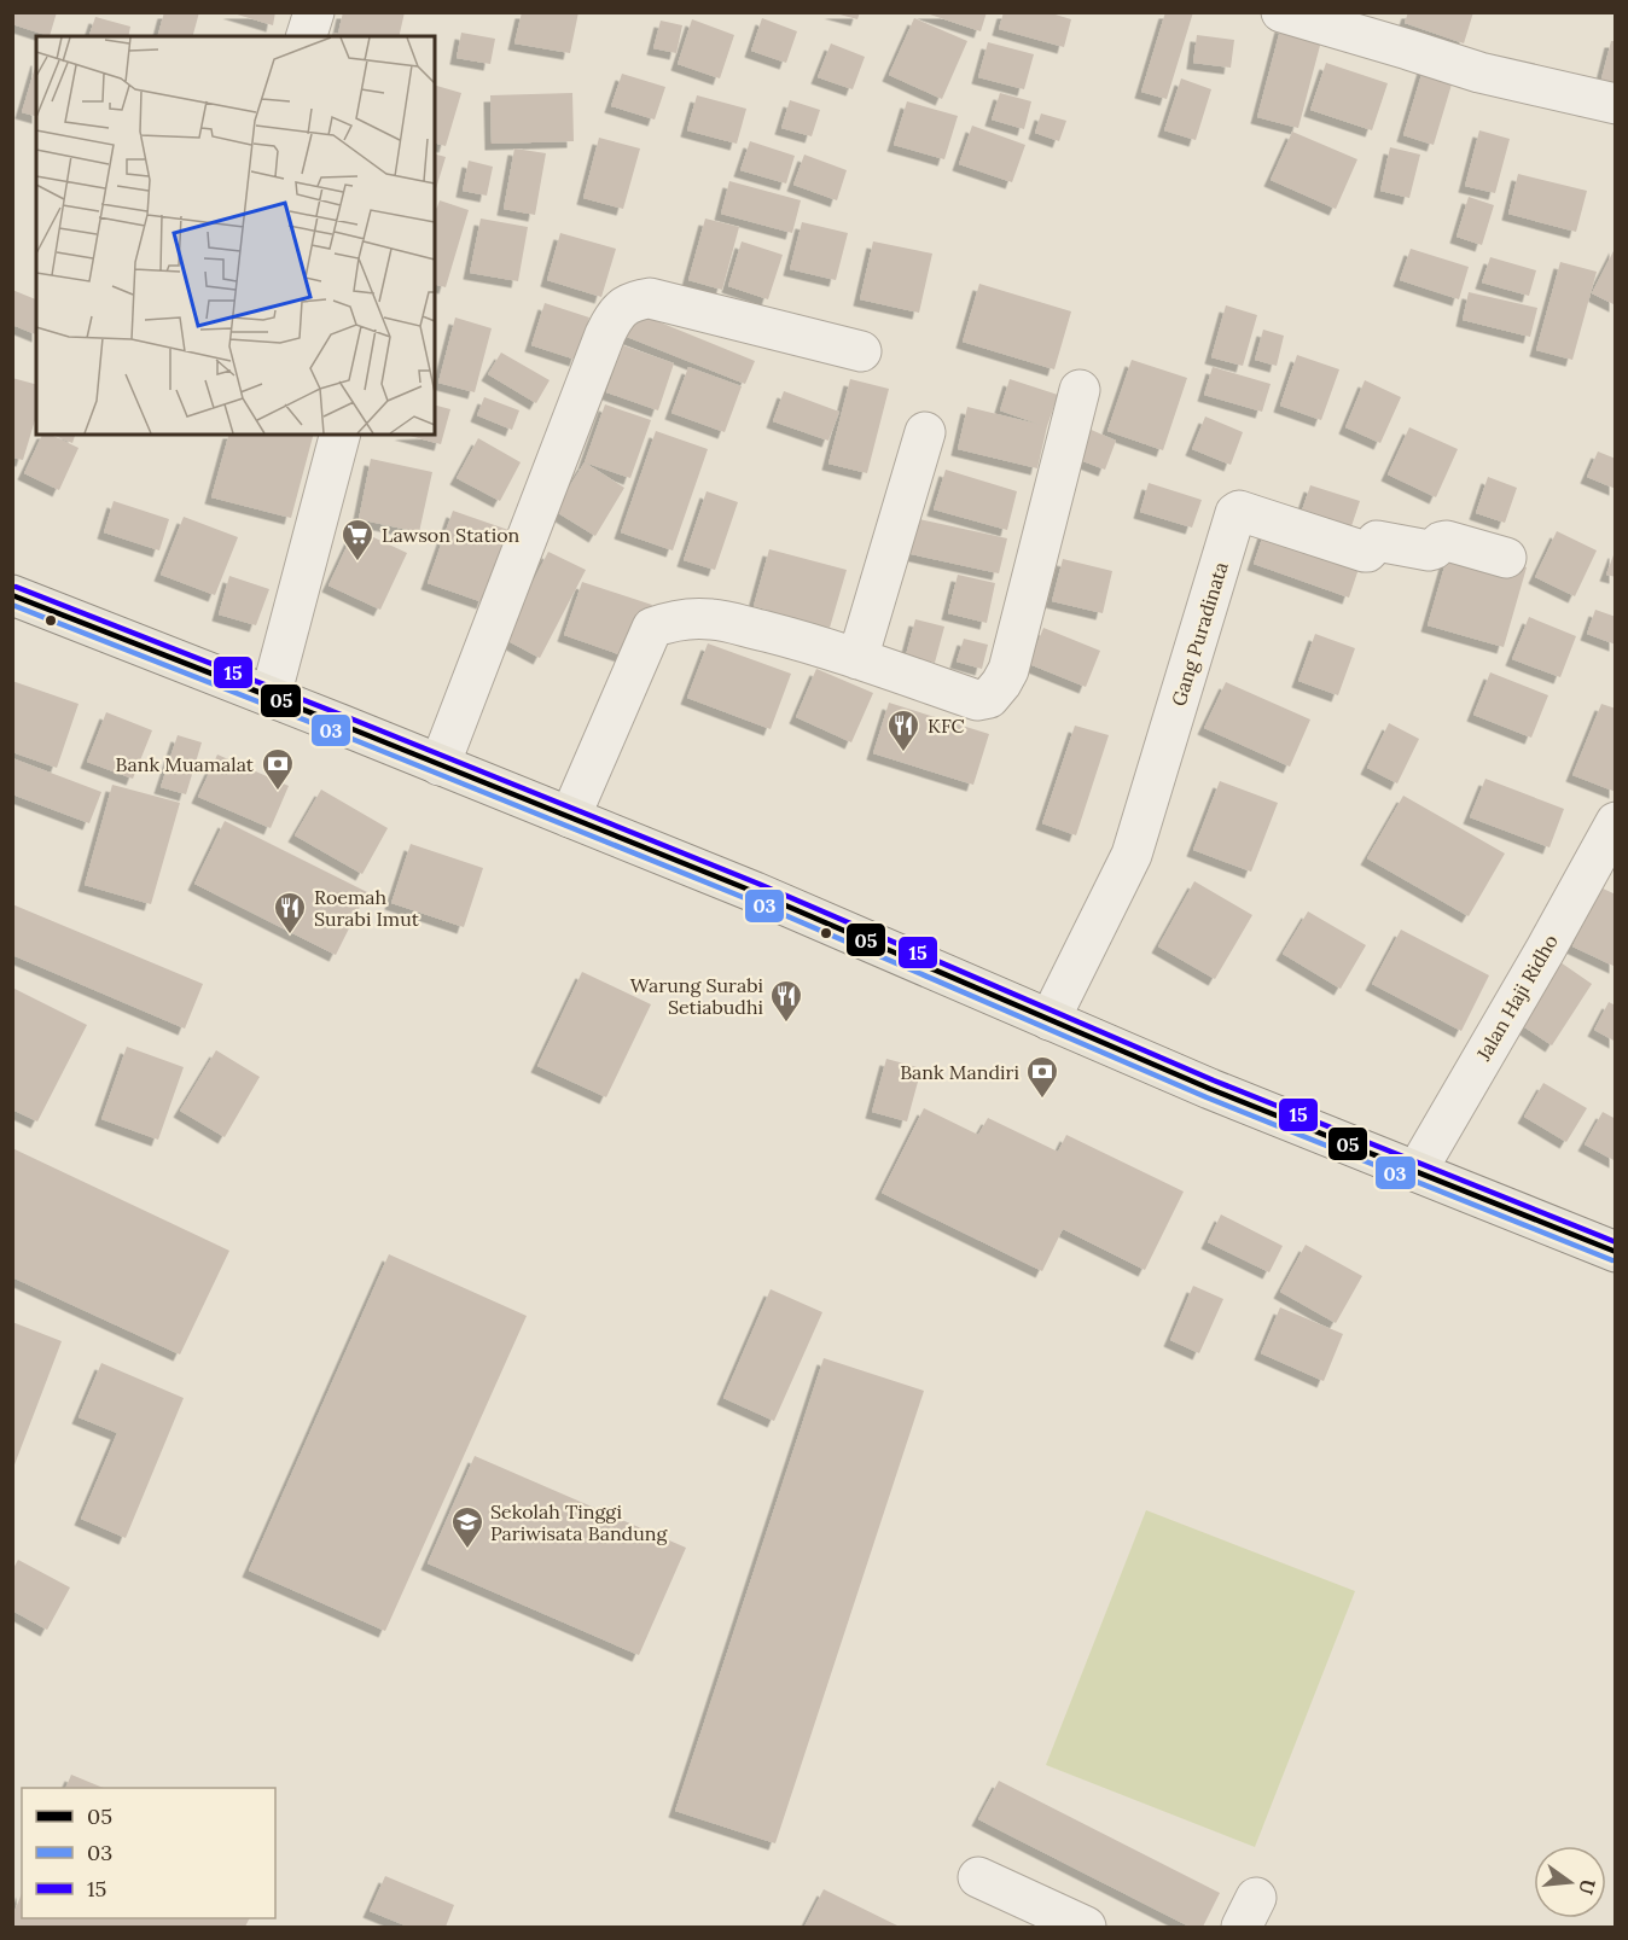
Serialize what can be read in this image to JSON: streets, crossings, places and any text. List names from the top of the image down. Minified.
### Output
{"streets":{"street":["Gang Puradinata","Jalan Haji Ridho"]},"places":{"supermarket":["Lawson Station"],"restaurant":["KFC","Roemah Surabi Imut","Warung Surabi Setiabudhi"],"bank":["Bank Muamalat","Bank Mandiri"],"school or university":["Sekolah Tinggi Pariwisata Bandung"]},"lines":["transit line 15","transit line 05","transit line 03"],"legend":["05","03","15"],"north":"right"}
